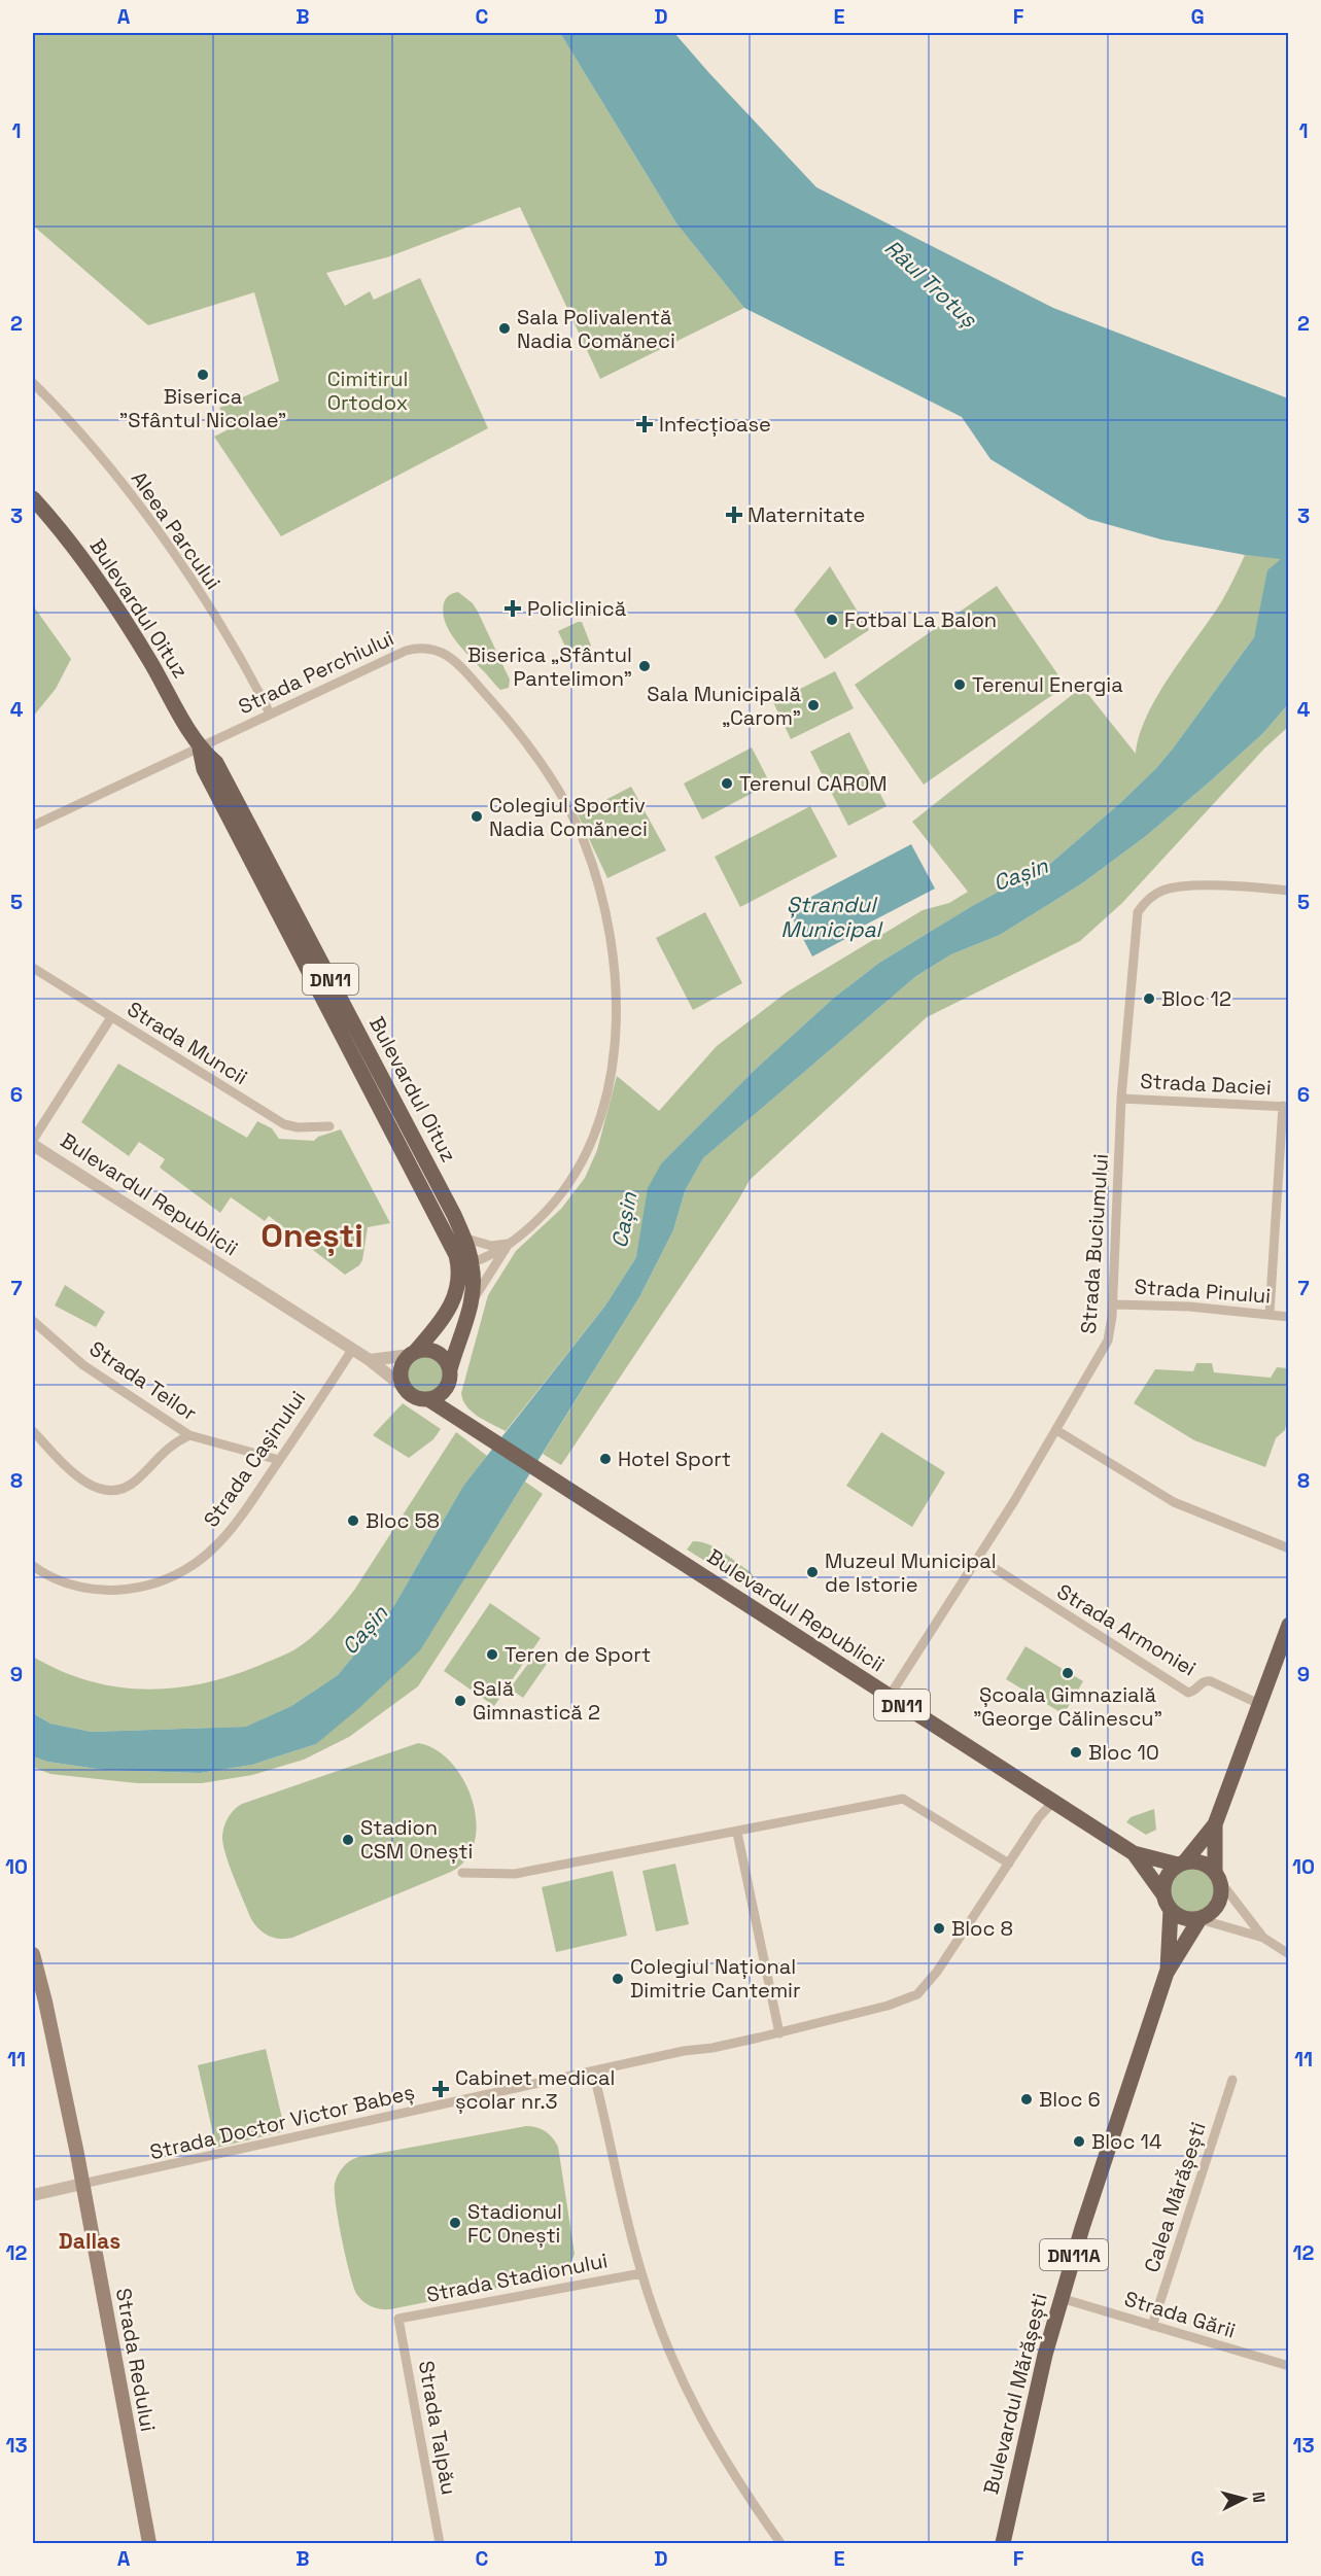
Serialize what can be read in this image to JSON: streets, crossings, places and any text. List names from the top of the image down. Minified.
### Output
{"streets":{"main road":["Bulevardul Oituz","DN11","Bulevardul Republicii","DN11A","Strada Redului","Bulevardul Mărășești"],"street":["Aleea Parcului","Strada Perchiului","Strada Muncii","Strada Daciei","Strada Buciumului","Strada Pinului","Strada Teilor","Strada Cașinului","Strada Armoniei","Strada Doctor Victor Babeș","Calea Mărășești","Strada Stadionului","Strada Gării","Strada Talpău"]},"crossings":[["Aleea Parcului","Strada Perchiului"],["Bulevardul Oituz","Strada Perchiului"],["Bulevardul Oituz","DN11"],["Bulevardul Oituz","Bulevardul Republicii"],["DN11","Bulevardul Republicii"],["DN11","Bulevardul Mărășești"],["Strada Daciei","Strada Buciumului"],["Bulevardul Republicii","Strada Buciumului"],["Bulevardul Republicii","Strada Cașinului"],["Bulevardul Republicii","Strada Doctor Victor Babeș"],["Strada Buciumului","Strada Pinului"],["Strada Buciumului","Strada Armoniei"],["Strada Teilor","Strada Cașinului"],["Strada Doctor Victor Babeș","Strada Stadionului"],["Strada Doctor Victor Babeș","Strada Redului"],["Calea Mărășești","Strada Gării"],["Strada Stadionului","Strada Talpău"],["Strada Gării","Bulevardul Mărășești"]],"districts":["Onești","Dallas"],"water":["Râul Trotuș","Cașin","Ștrandul Municipal"],"parks":["Cimitirul Ortodox"],"places":{"other":["Sala Polivalentă Nadia Comăneci","Biserica \"Sfântul Nicolae\"","Fotbal La Balon","Biserica „Sfântul Pantelimon”","Terenul Energia","Sala Municipală „Carom”","Terenul CAROM","Colegiul Sportiv Nadia Comăneci","Bloc 12","Hotel Sport","Bloc 58","Muzeul Municipal de Istorie","Teren de Sport","Școala Gimnazială \"George Călinescu\"","Sală Gimnastică 2","Bloc 10","Stadion CSM Onești","Bloc 8","Colegiul Național Dimitrie Cantemir","Bloc 6","Bloc 14","Stadionul FC Onești"],"health":["Infecțioase","Maternitate","Policlinică","Cabinet medical școlar nr.3"]},"north":"right","grid":{"columns":["A","B","C","D","E","F","G"],"rows":["1","2","3","4","5","6","7","8","9","10","11","12","13"]}}
